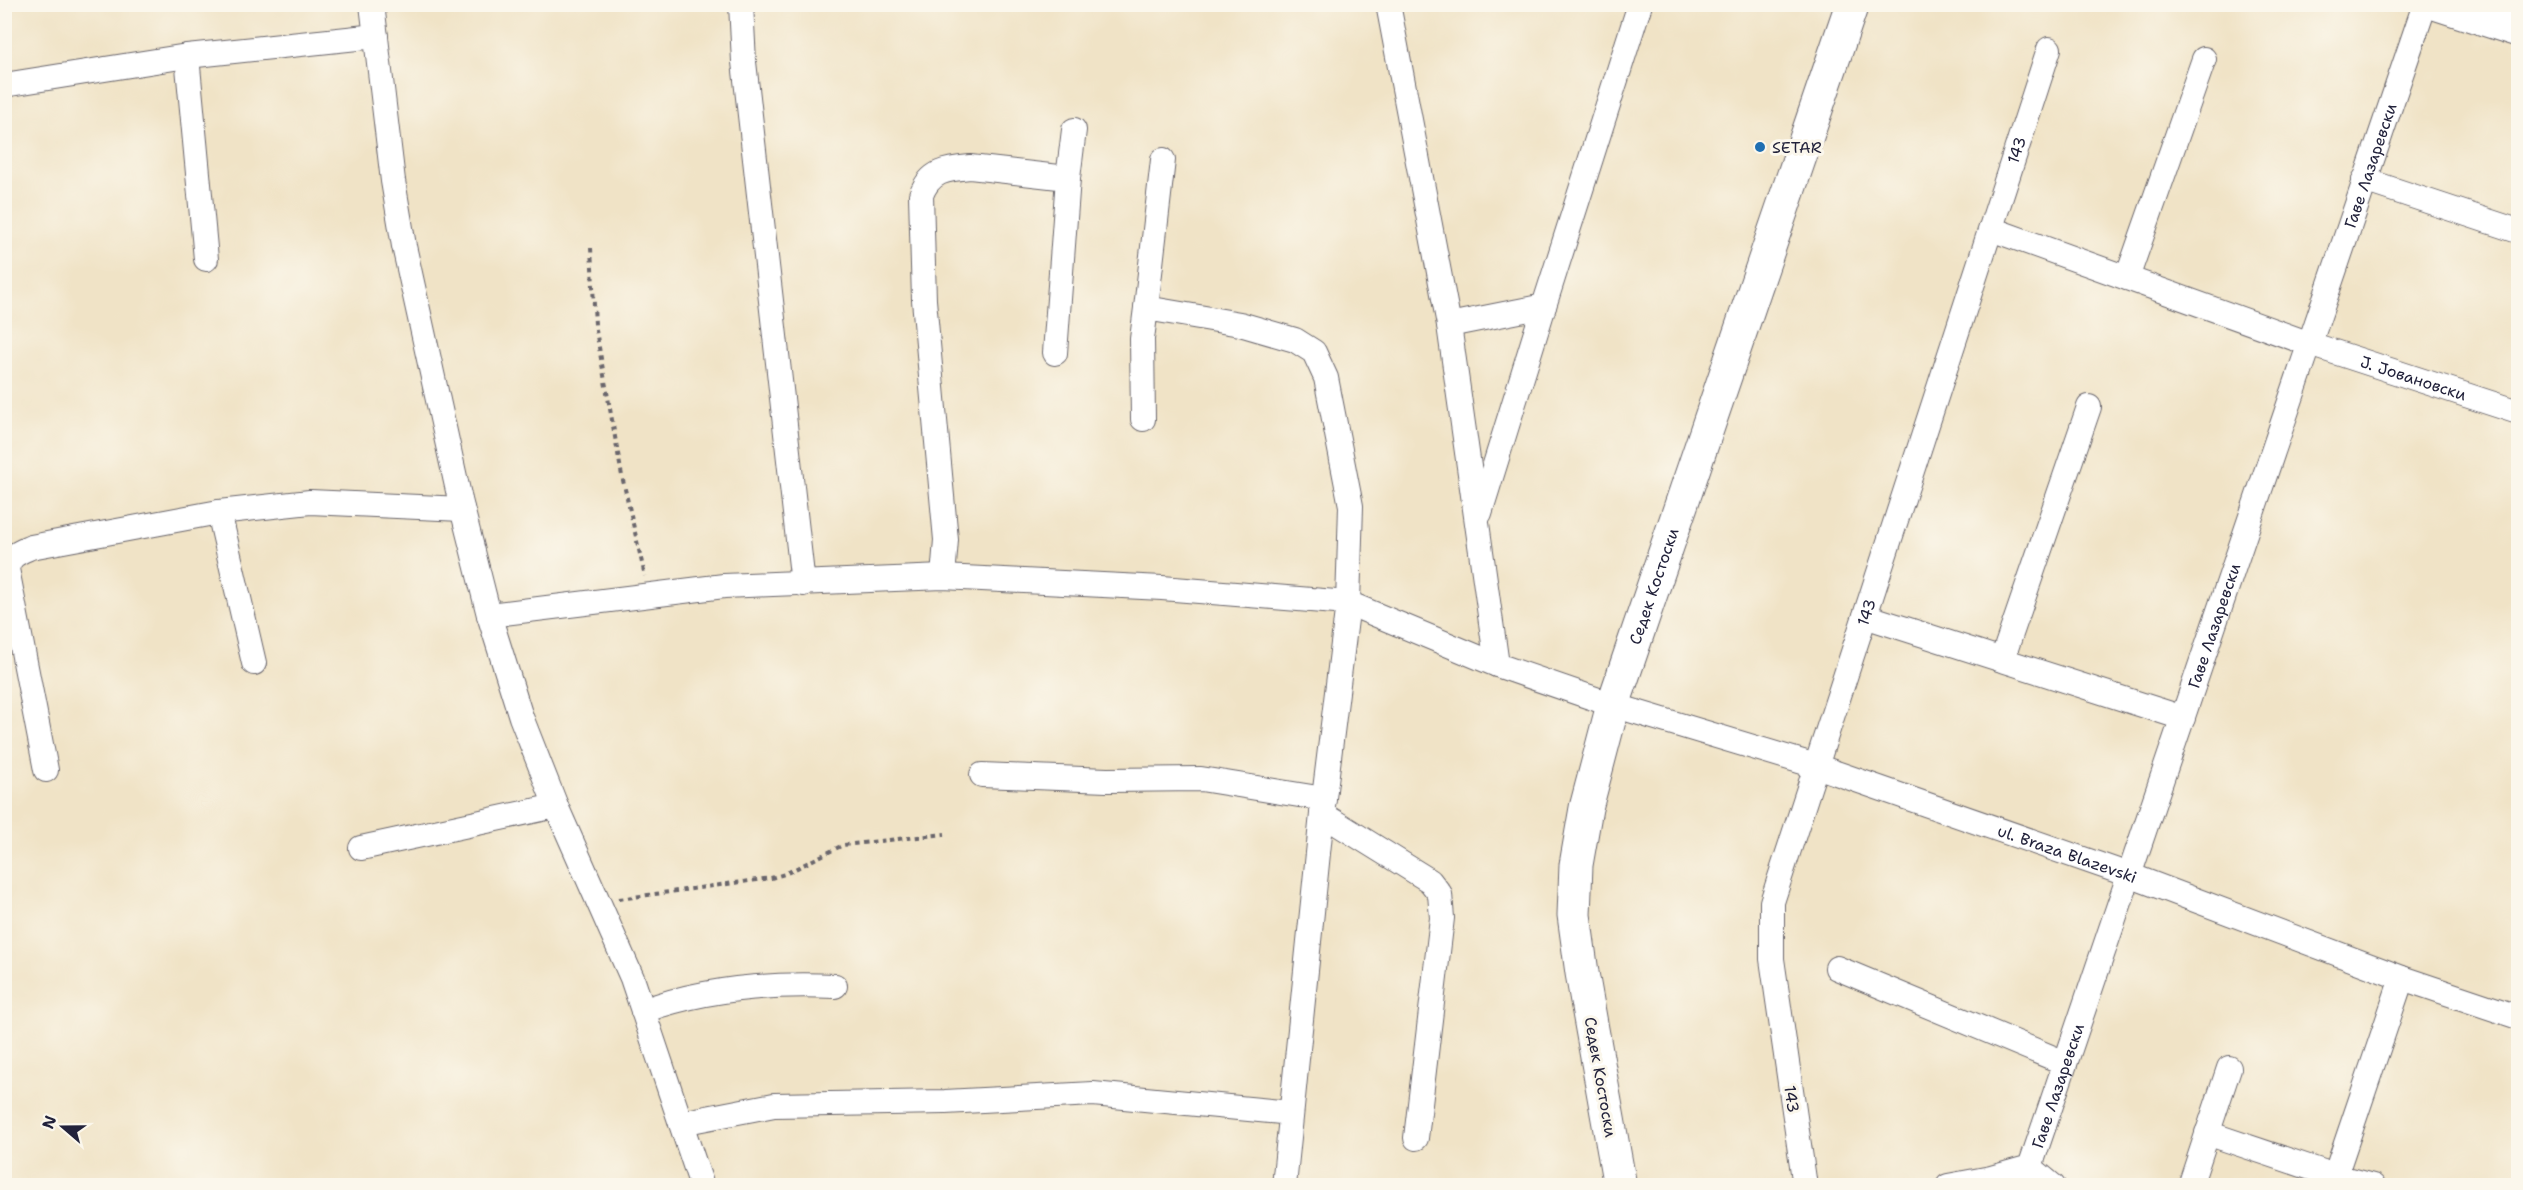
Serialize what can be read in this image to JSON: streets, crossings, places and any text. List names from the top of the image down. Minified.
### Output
{"streets":{"main road":["Седек Костоски"],"street":["143","Гаве Лазаревски","Ј. Јовановски","ul. Braza Blazevski"]},"crossings":[["143","Ј. Јовановски"],["143","ul. Braza Blazevski"],["Гаве Лазаревски","Ј. Јовановски"],["Гаве Лазаревски","ul. Braza Blazevski"],["Седек Костоски","ul. Braza Blazevski"]],"places":["SETAR"],"north":"left"}
